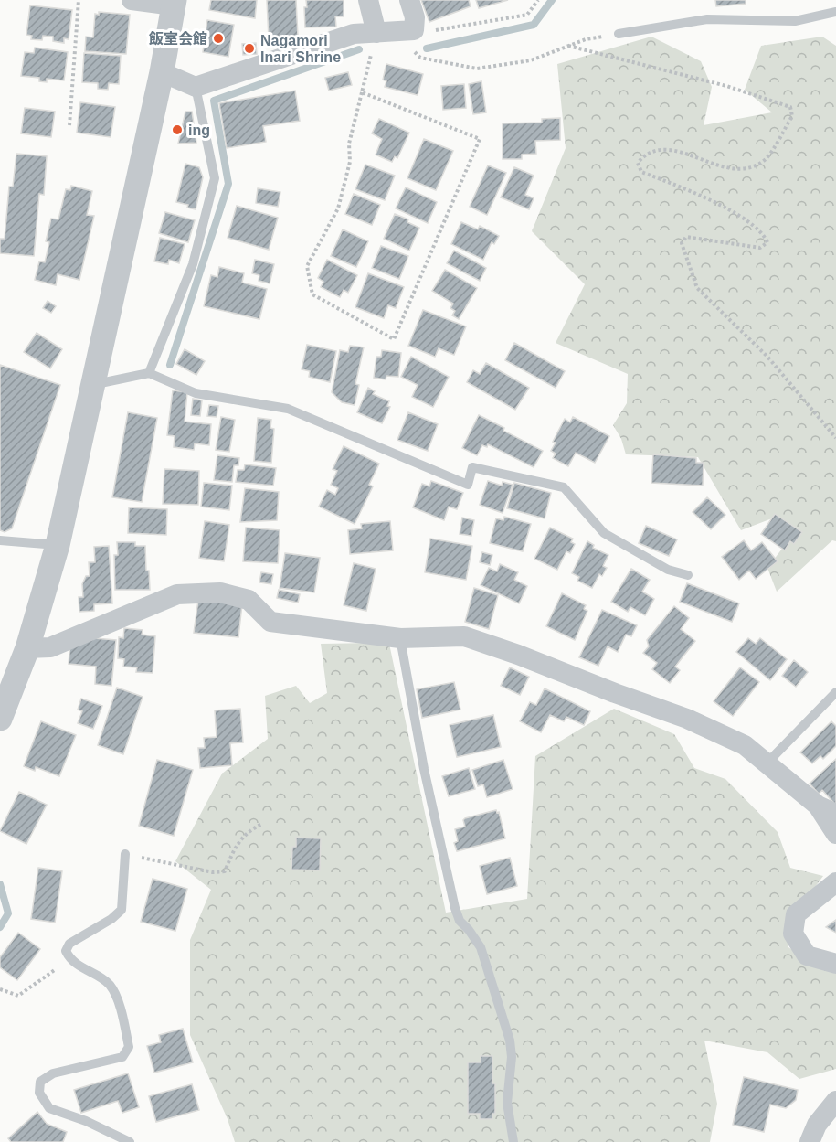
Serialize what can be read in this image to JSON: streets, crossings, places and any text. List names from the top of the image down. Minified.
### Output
{"places":["飯室会館","Nagamori Inari Shrine","ing"]}
